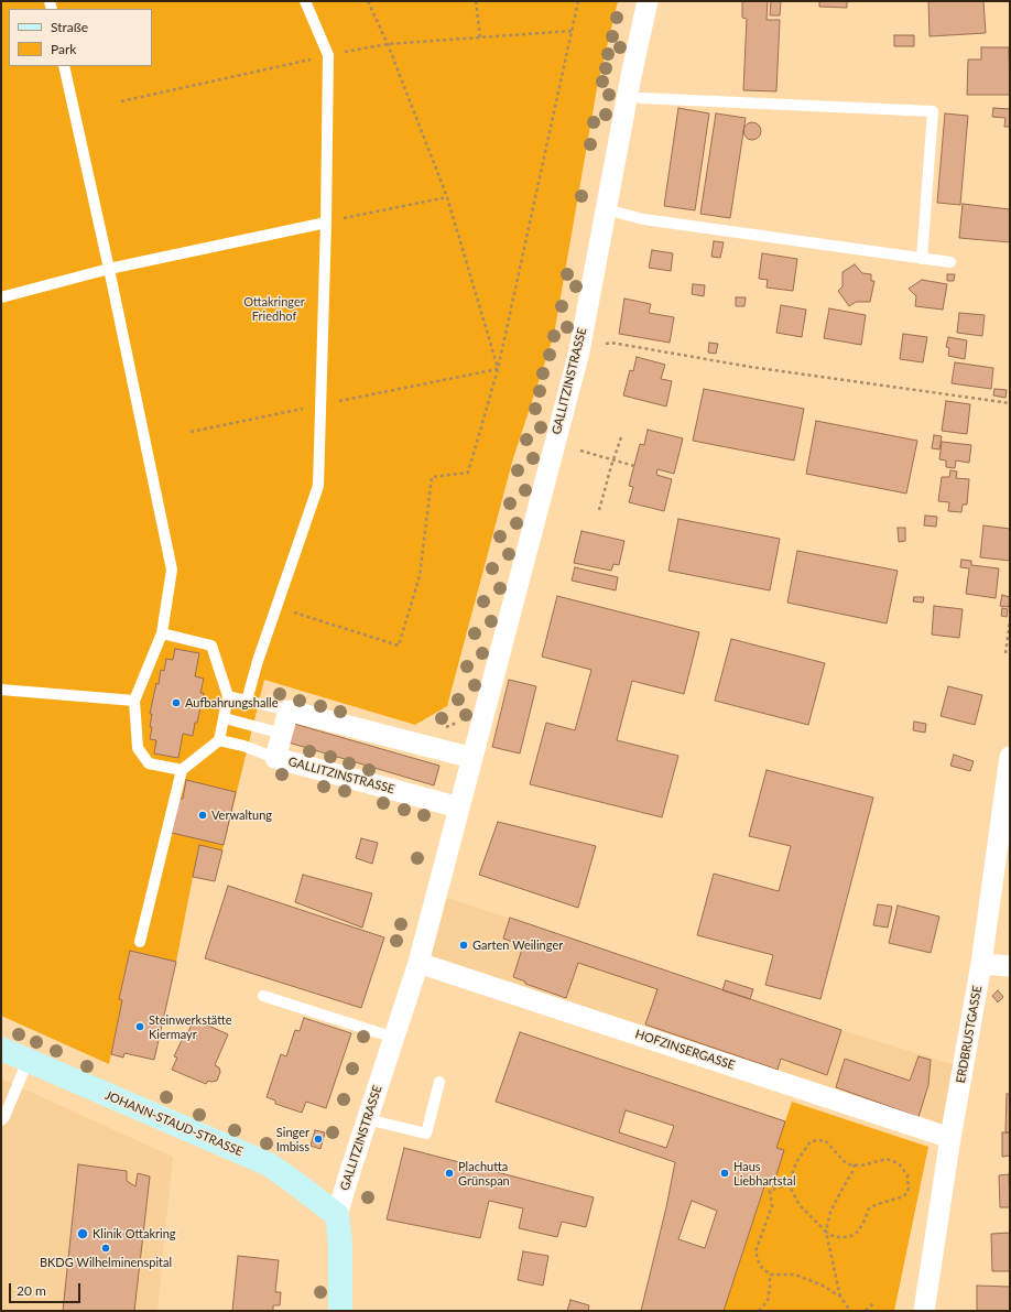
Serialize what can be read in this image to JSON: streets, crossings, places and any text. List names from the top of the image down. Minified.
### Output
{"streets":{"street":["GALLITZINSTRASSE","ERDBRUSTGASSE","HOFZINSERGASSE","JOHANN-STAUD-STRASSE"]},"crossings":[["GALLITZINSTRASSE","HOFZINSERGASSE"],["GALLITZINSTRASSE","JOHANN-STAUD-STRASSE"],["ERDBRUSTGASSE","HOFZINSERGASSE"]],"parks":["Ottakringer Friedhof"],"places":["Aufbahrungshalle","Verwaltung","Garten Weilinger","Steinwerkstätte Kiermayr","Singer Imbiss","Plachutta Grünspan","Haus Liebhartstal","Klinik Ottakring","BKDG Wilhelminenspital"],"legend":["Straße","Park"],"scale_bar":"20 m"}
